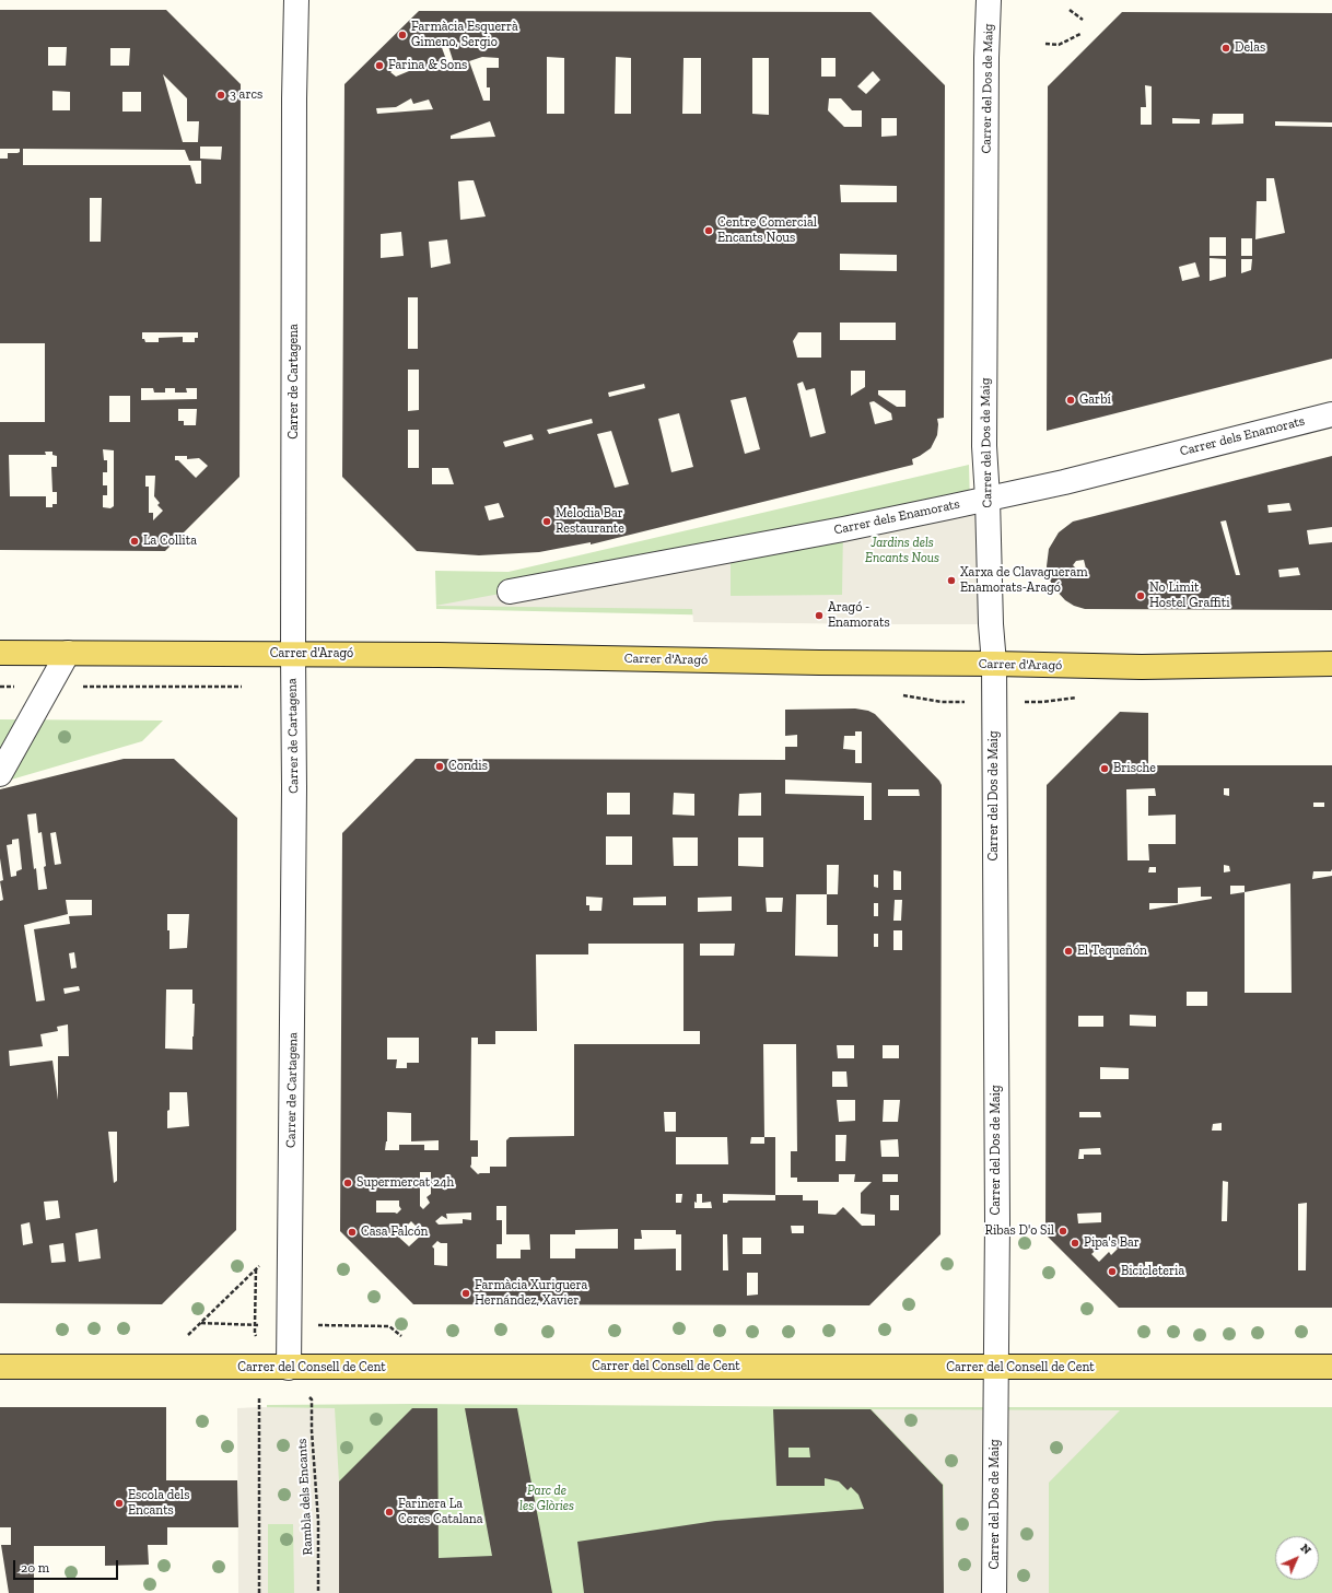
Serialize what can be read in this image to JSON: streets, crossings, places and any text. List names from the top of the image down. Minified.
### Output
{"streets":{"main road":["Carrer d'Aragó","Carrer del Consell de Cent"],"street":["Carrer del Dos de Maig","Carrer de Cartagena","Carrer dels Enamorats"],"path":["Rambla dels Encants"]},"crossings":[["Carrer del Dos de Maig","Carrer dels Enamorats"],["Carrer del Dos de Maig","Carrer d'Aragó"],["Carrer del Dos de Maig","Carrer del Consell de Cent"],["Carrer de Cartagena","Carrer d'Aragó"],["Carrer de Cartagena","Carrer del Consell de Cent"]],"parks":["Jardins dels Encants Nous","Parc de les Glòries"],"places":["Farmàcia Esquerrà Gimeno, Sergio","Delas","Farina & Sons","3 arcs","Centre Comercial Encants Nous","Garbí","Melodia Bar Restaurante","La Collita","Xarxa de Clavagueram Enamorats-Aragó","No Limit Hostel Graffiti","Aragó - Enamorats","Condis","Brische","El Tequeñón","Supermercat 24h","Ribas D'o Sil","Casa Falcón","Pipa's Bar","Bicicleteria","Farmàcia Xuriguera Hernández, Xavier","Escola dels Encants","Farinera La Ceres Catalana"],"scale_bar":"20 m","north":"top right"}
